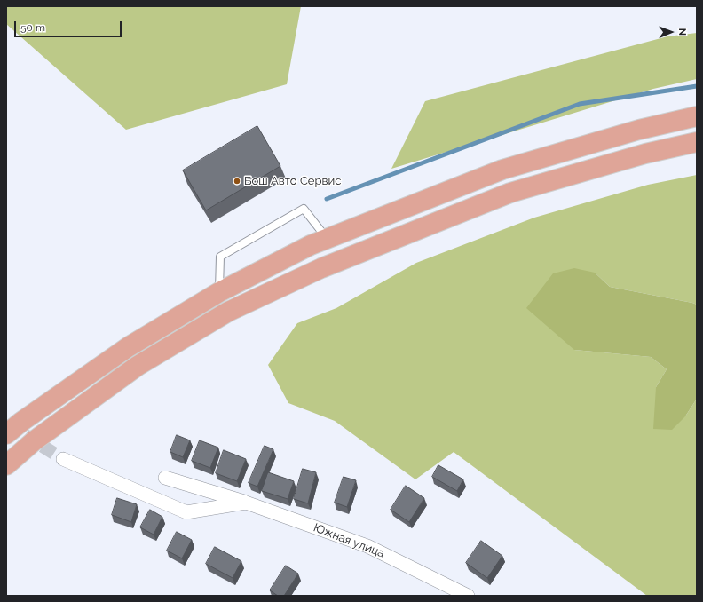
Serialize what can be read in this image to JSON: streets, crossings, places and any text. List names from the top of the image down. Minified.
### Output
{"streets":{"street":["Южная улица"]},"places":["Бош Авто Сервис"],"scale_bar":"50 m","north":"right"}
